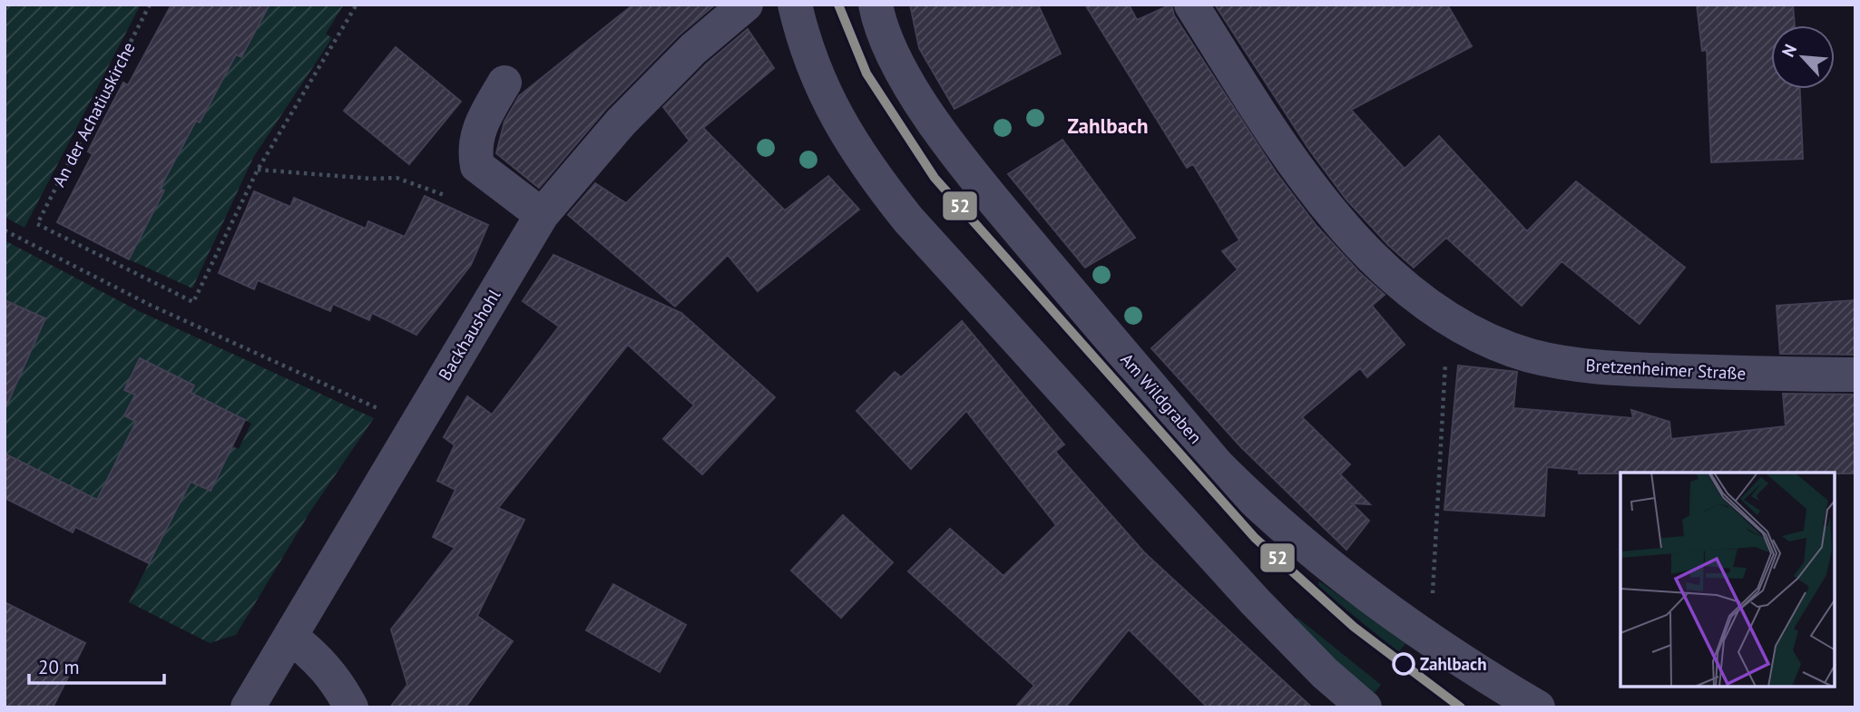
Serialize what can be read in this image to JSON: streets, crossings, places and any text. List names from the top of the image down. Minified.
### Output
{"streets":{"street":["Backhaushohl","Bretzenheimer Straße","Am Wildgraben"],"path":["An der Achatiuskirche"]},"districts":["Zahlbach"],"places":["Zahlbach"],"lines":["transit line 52"],"scale_bar":"20 m","north":"top left"}
